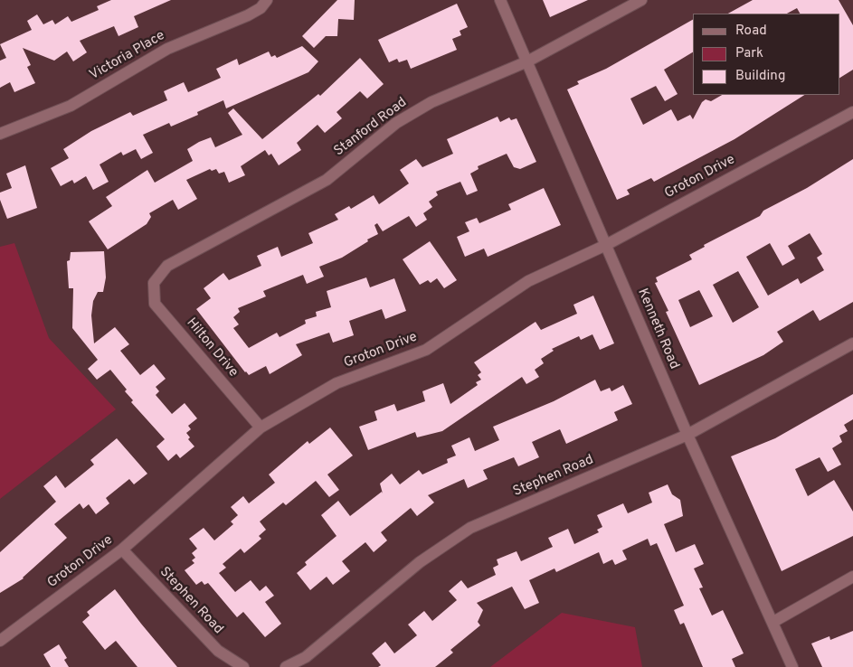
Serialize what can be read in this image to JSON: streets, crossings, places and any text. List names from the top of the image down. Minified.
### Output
{"streets":{"street":["Victoria Place","Stanford Road","Groton Drive","Kenneth Road","Hilton Drive","Stephen Road"]},"crossings":[["Stanford Road","Kenneth Road"],["Stanford Road","Hilton Drive"],["Groton Drive","Kenneth Road"],["Groton Drive","Hilton Drive"],["Groton Drive","Stephen Road"],["Kenneth Road","Stephen Road"]],"legend":["Road","Park","Building"]}
